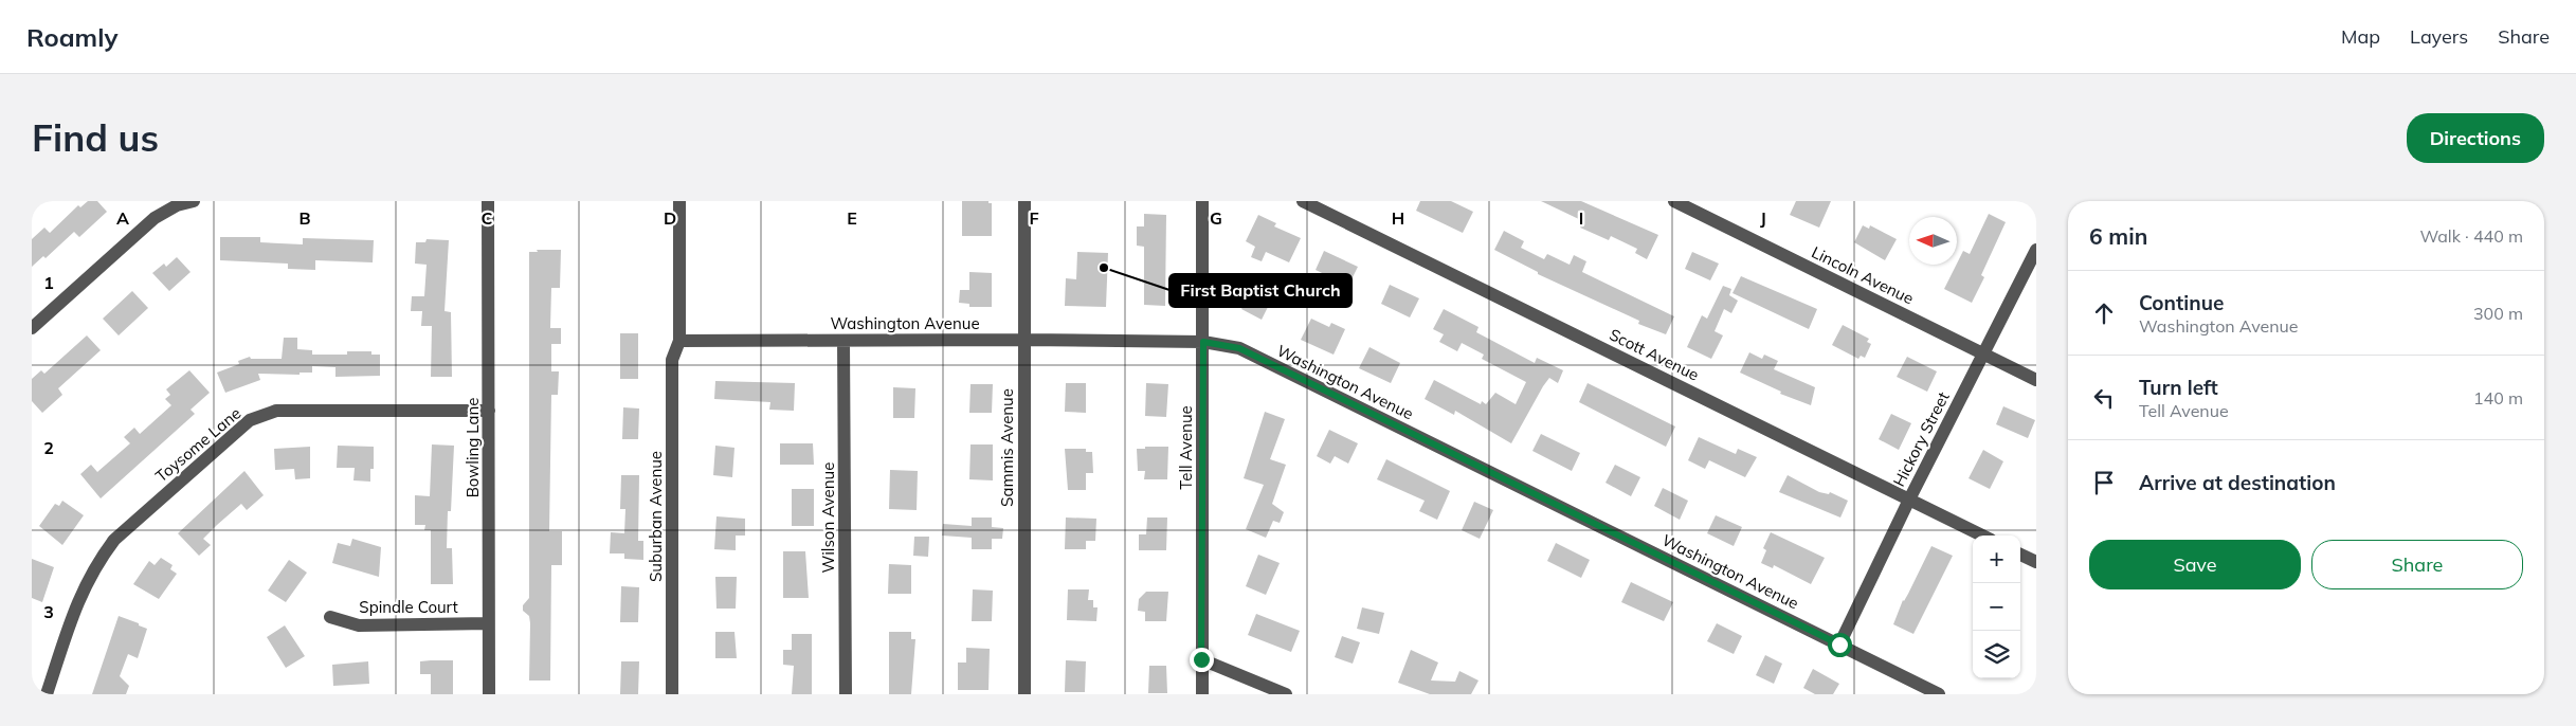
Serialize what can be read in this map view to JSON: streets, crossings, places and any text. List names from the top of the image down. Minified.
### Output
{"streets":{"street":["Lincoln Avenue","Washington Avenue","Scott Avenue","Hickory Street","Toysome Lane","Bowling Lane","Sammis Avenue","Tell Avenue","Suburban Avenue","Wilson Avenue","Spindle Court"]},"crossings":[["Lincoln Avenue","Hickory Street"],["Washington Avenue","Hickory Street"],["Washington Avenue","Sammis Avenue"],["Washington Avenue","Tell Avenue"],["Washington Avenue","Suburban Avenue"],["Washington Avenue","Wilson Avenue"],["Scott Avenue","Hickory Street"],["Toysome Lane","Bowling Lane"],["Bowling Lane","Spindle Court"]],"places":["First Baptist Church"],"north":"left","page":{"header":"Roamly","nav":["Map","Layers","Share"],"buttons":["Directions",["Save","Share"]],"title":"Find us","heading":["6 min","Walk · 440 m"],"list":[["Continue","Washington Avenue","300 m"],["Turn left","Tell Avenue","140 m"],"Arrive at destination"],"map_buttons":["+","−"]},"grid":{"columns":["A","B","C","D","E","F","G","H","I","J"],"rows":["1","2","3"]}}
